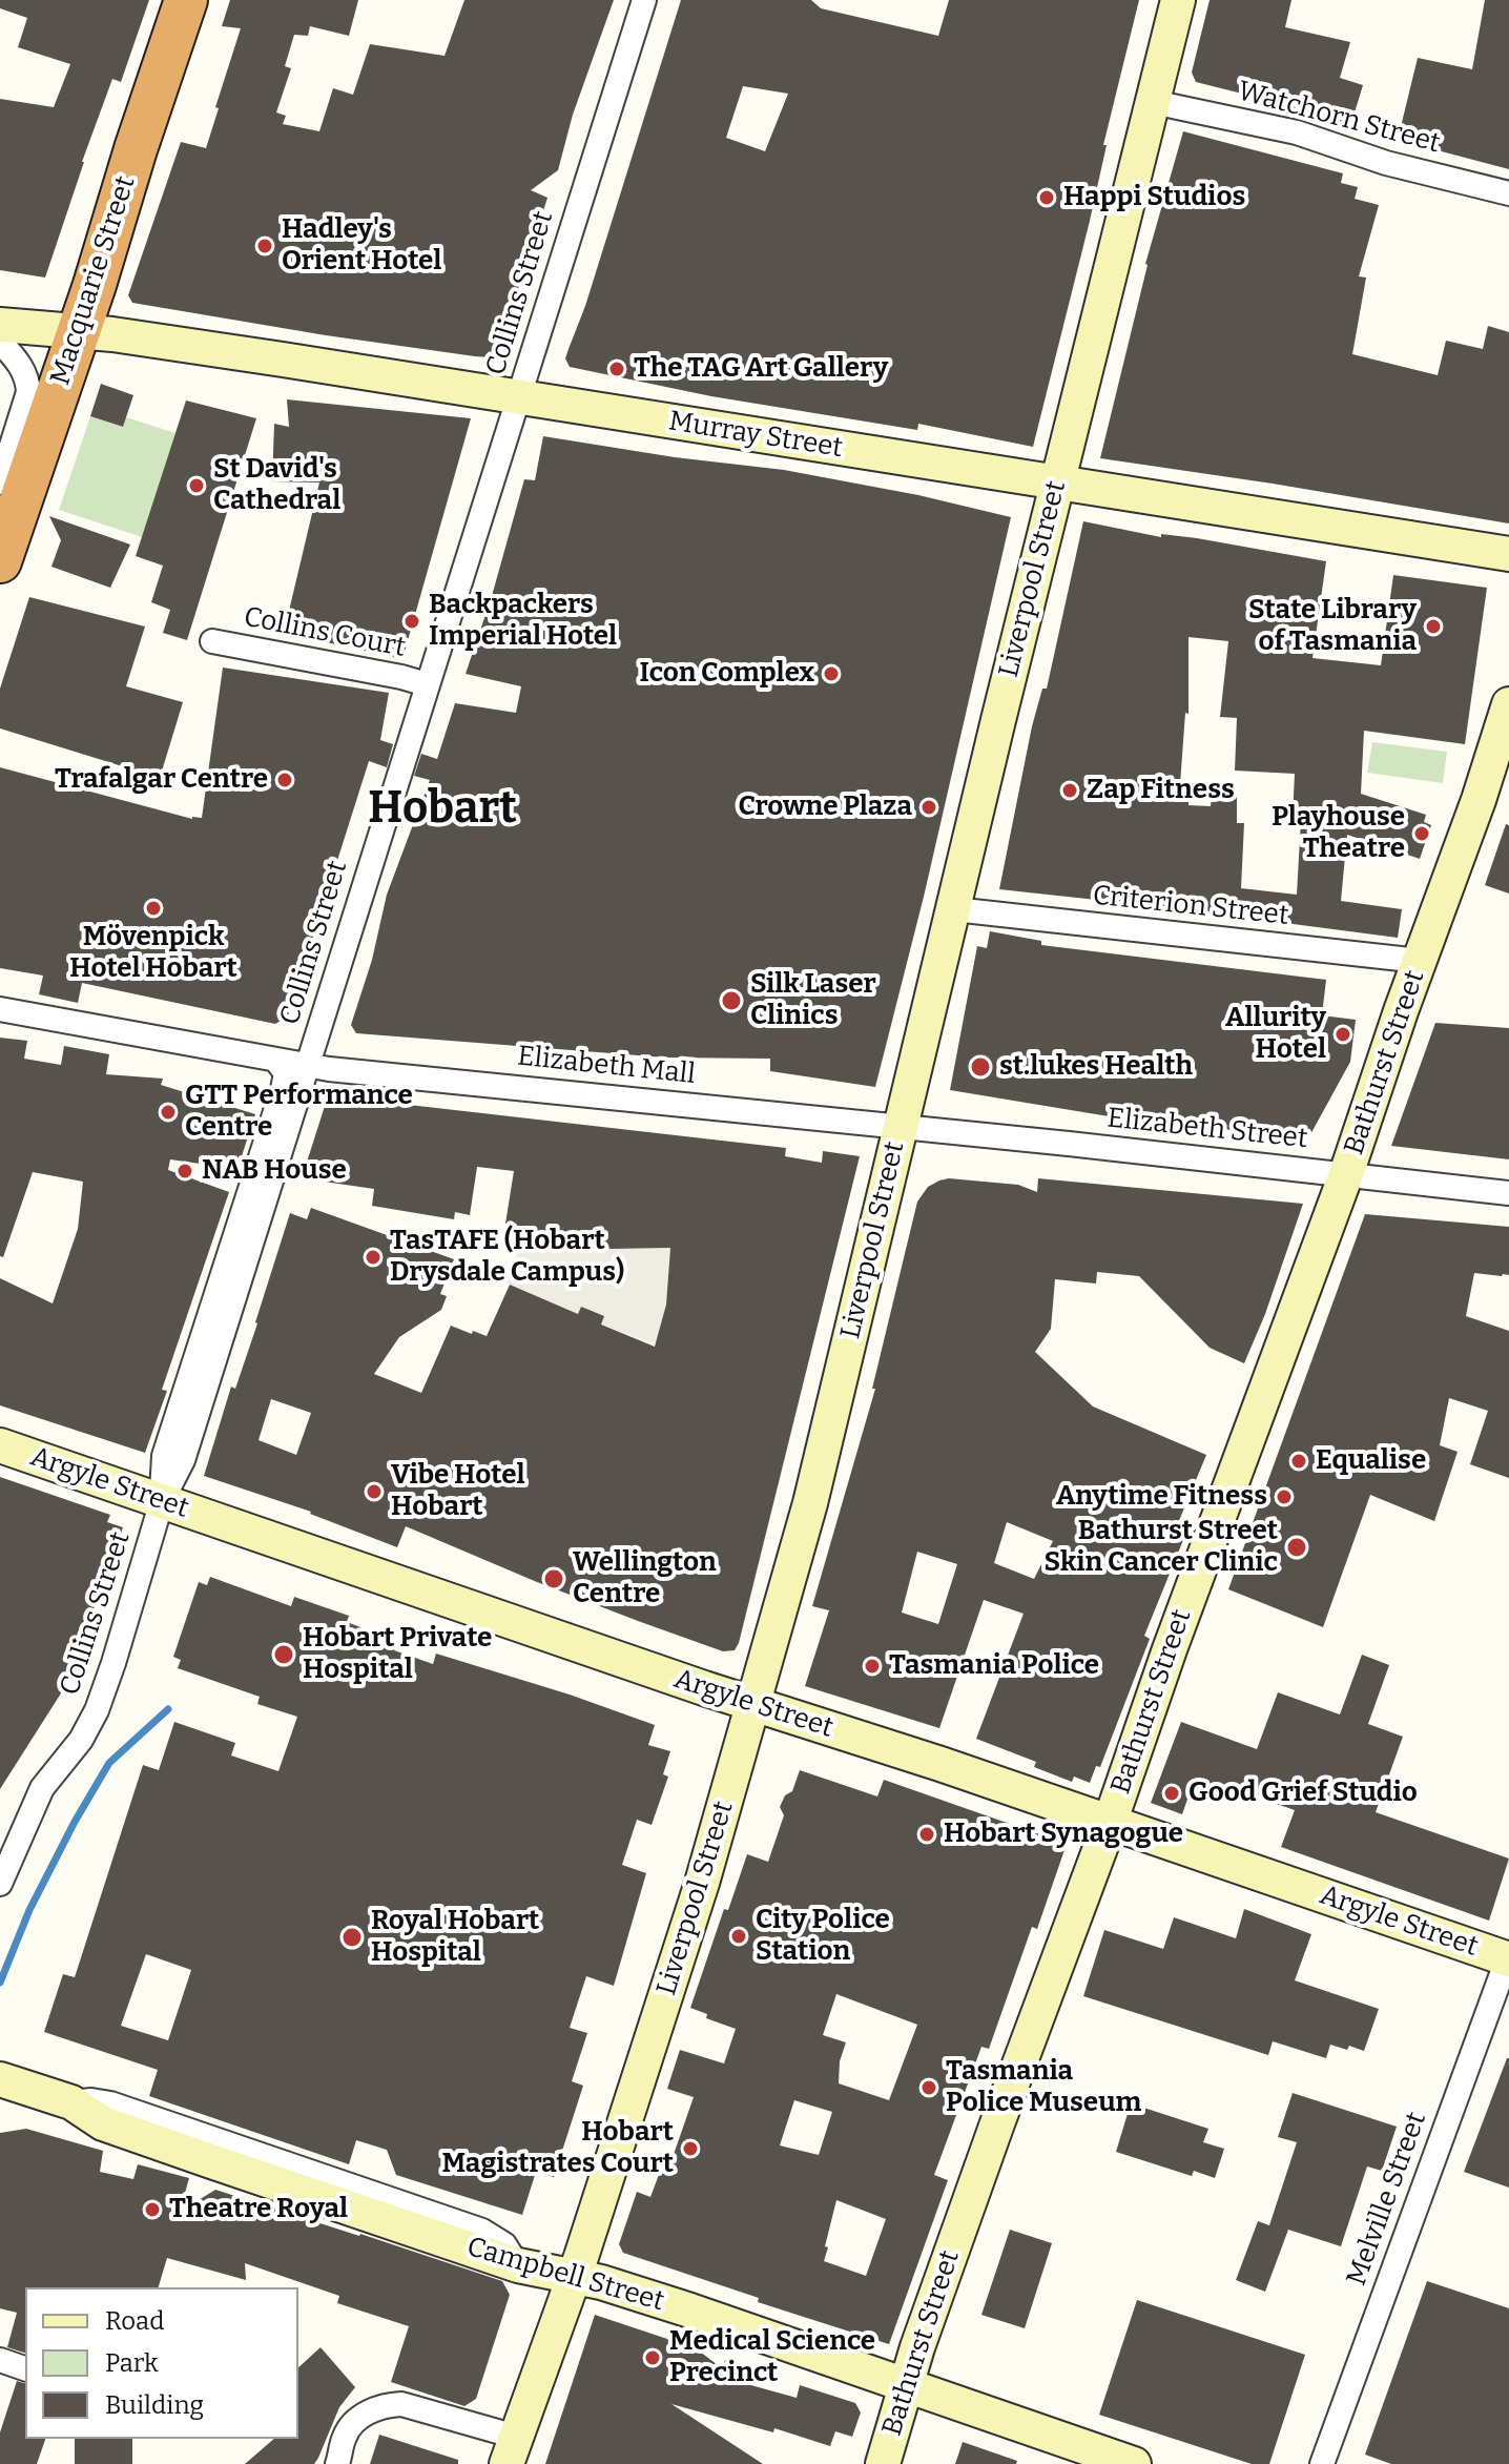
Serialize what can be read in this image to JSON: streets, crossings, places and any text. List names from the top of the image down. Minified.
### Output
{"streets":{"highway":["Macquarie Street"],"main road":["Murray Street","Liverpool Street","Bathurst Street","Argyle Street","Campbell Street"],"street":["Watchorn Street","Collins Street","Collins Court","Criterion Street","Elizabeth Mall","Elizabeth Street","Melville Street"]},"crossings":[["Watchorn Street","Liverpool Street"],["Macquarie Street","Murray Street"],["Collins Street","Murray Street"],["Collins Street","Collins Court"],["Collins Street","Elizabeth Mall"],["Collins Street","Argyle Street"],["Murray Street","Liverpool Street"],["Liverpool Street","Criterion Street"],["Liverpool Street","Elizabeth Mall"],["Liverpool Street","Elizabeth Street"],["Liverpool Street","Argyle Street"],["Liverpool Street","Campbell Street"],["Criterion Street","Bathurst Street"],["Bathurst Street","Elizabeth Street"],["Bathurst Street","Argyle Street"],["Bathurst Street","Campbell Street"],["Elizabeth Mall","Elizabeth Street"],["Argyle Street","Melville Street"]],"districts":["Hobart"],"places":["Happi Studios","Hadley's Orient Hotel","The TAG Art Gallery","St David's Cathedral","Backpackers Imperial Hotel","State Library of Tasmania","Icon Complex","Trafalgar Centre","Zap Fitness","Crowne Plaza","Playhouse Theatre","Mövenpick Hotel Hobart","Silk Laser Clinics","Allurity Hotel","st.lukes Health","GTT Performance Centre","NAB House","TasTAFE (Hobart Drysdale Campus)","Equalise","Vibe Hotel Hobart","Anytime Fitness","Bathurst Street Skin Cancer Clinic","Wellington Centre","Hobart Private Hospital","Tasmania Police","Good Grief Studio","Hobart Synagogue","City Police Station","Royal Hobart Hospital","Tasmania Police Museum","Hobart Magistrates Court","Theatre Royal","Medical Science Precinct"],"legend":["Road","Park","Building"]}
